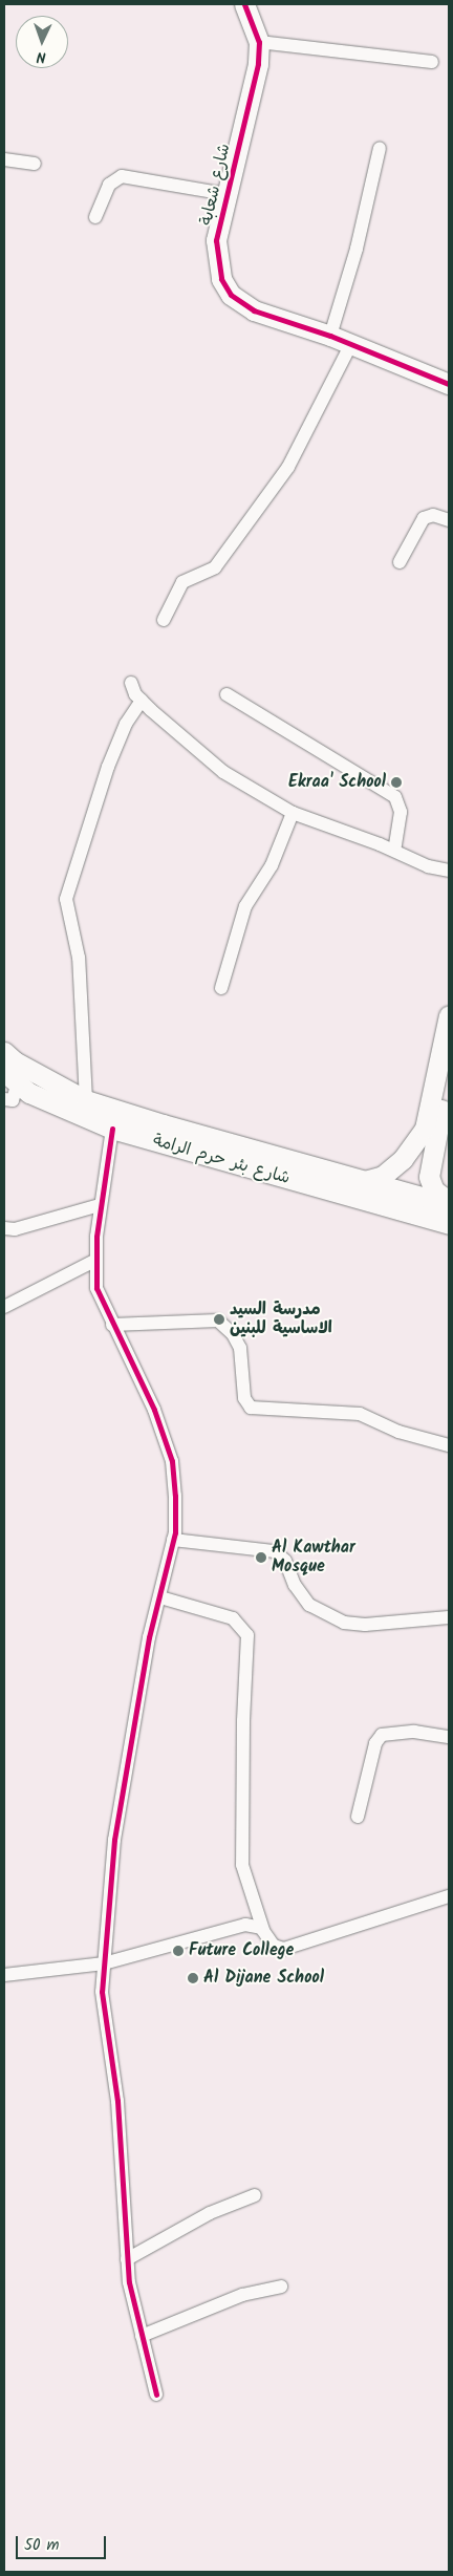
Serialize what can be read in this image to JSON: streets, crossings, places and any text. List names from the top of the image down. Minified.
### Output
{"streets":{"main road":["شارع شعابة","شارع بئر حرم الرامة"]},"places":["Ekraa' School","مدرسة السيد الاساسية للبنين","Al Kawthar Mosque","Future College","Al Dijane School"],"scale_bar":"50 m","north":"bottom"}
